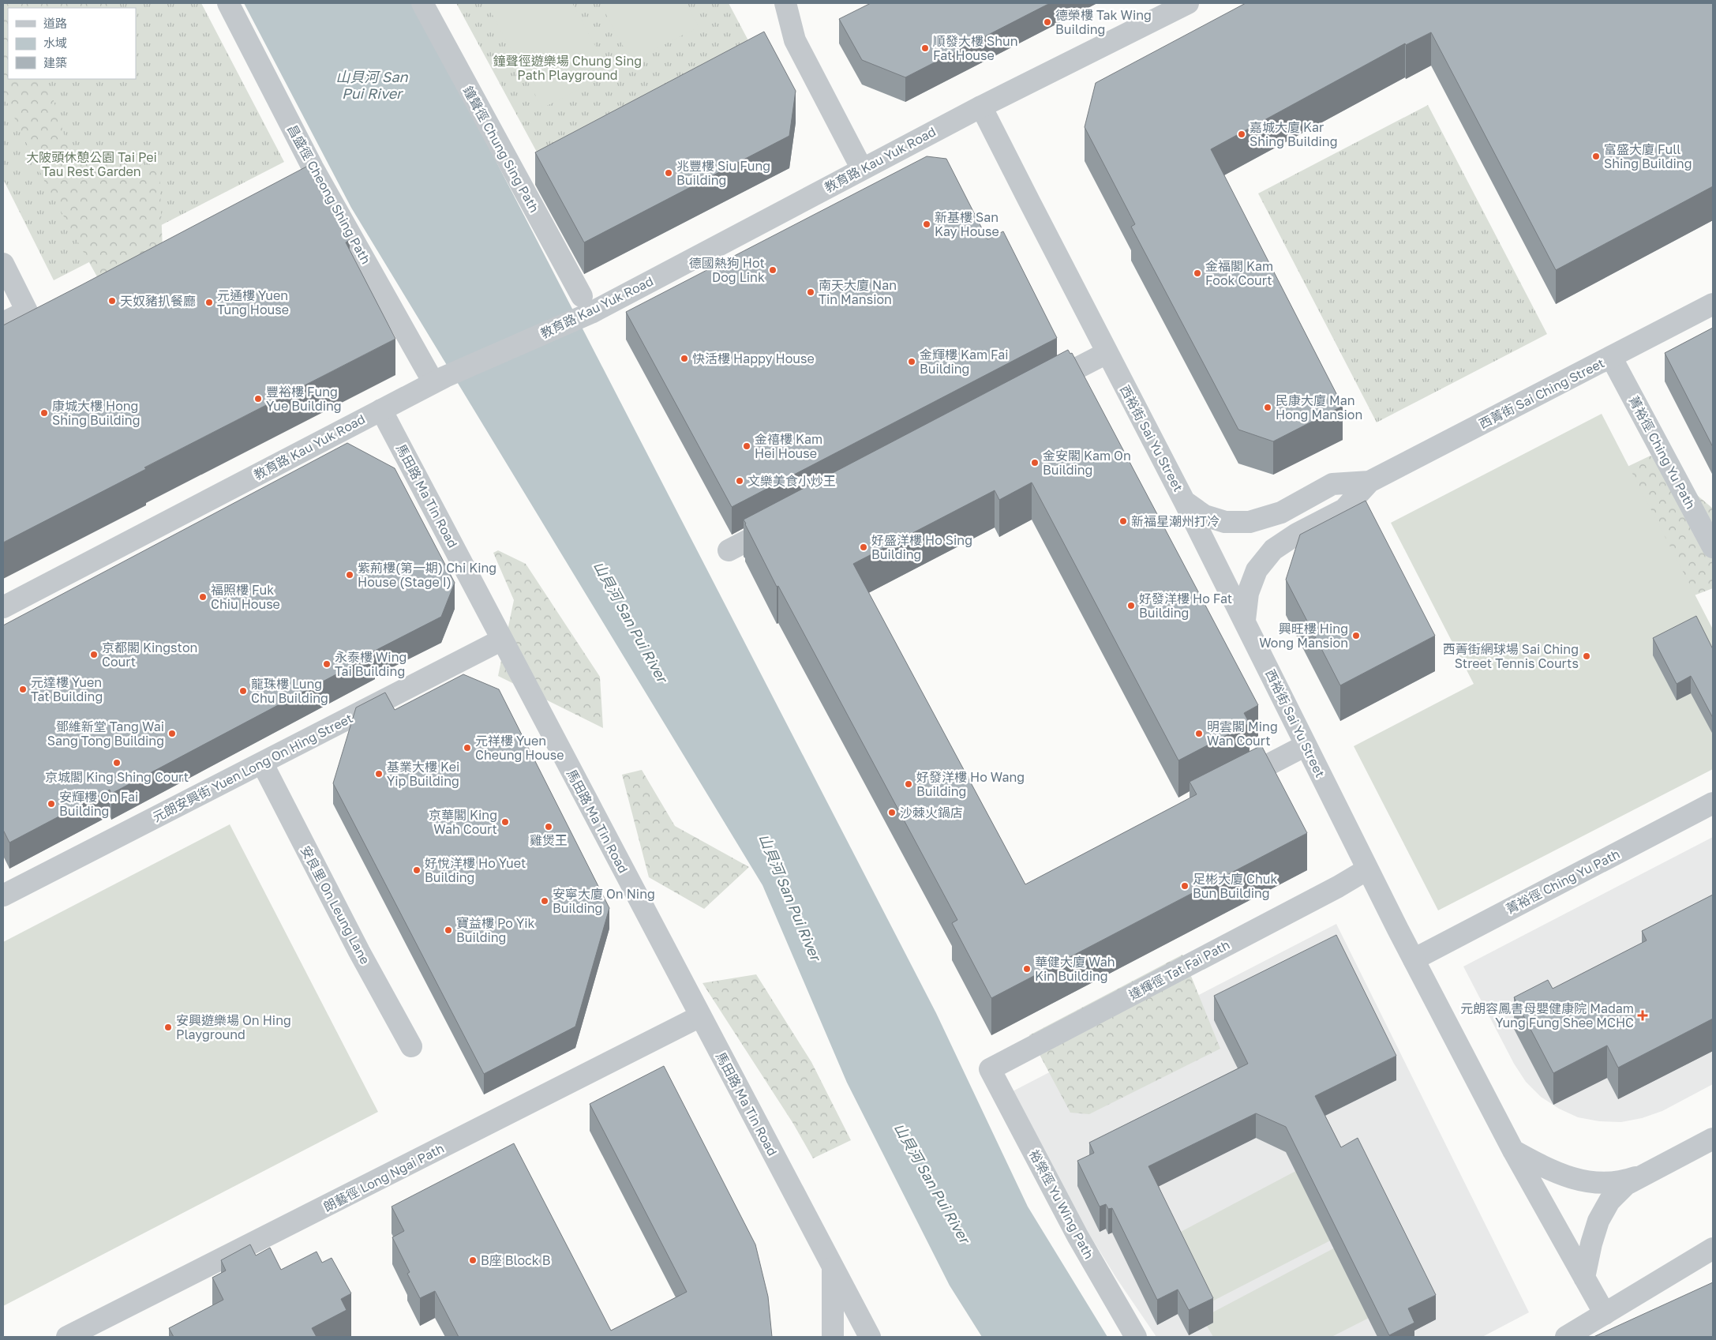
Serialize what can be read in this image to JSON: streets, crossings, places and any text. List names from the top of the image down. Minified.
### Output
{"streets":{"street":["鐘聲徑 Chung Sing Path","教育路 Kau Yuk Road","昌盛徑 Cheong Shing Path","西菁街 Sai Ching Street","西裕街 Sai Yu Street","菁裕徑 Ching Yu Path","馬田路 Ma Tin Road","元朗安興街 Yuen Long On Hing Street","安良里 On Leung Lane","達輝徑 Tat Fai Path","朗藝徑 Long Ngai Path","裕榮徑 Yu Wing Path"]},"crossings":[["教育路 Kau Yuk Road","昌盛徑 Cheong Shing Path"],["教育路 Kau Yuk Road","西裕街 Sai Yu Street"],["教育路 Kau Yuk Road","馬田路 Ma Tin Road"],["西菁街 Sai Ching Street","西裕街 Sai Yu Street"],["西菁街 Sai Ching Street","菁裕徑 Ching Yu Path"],["西裕街 Sai Yu Street","菁裕徑 Ching Yu Path"],["西裕街 Sai Yu Street","達輝徑 Tat Fai Path"],["馬田路 Ma Tin Road","元朗安興街 Yuen Long On Hing Street"],["馬田路 Ma Tin Road","朗藝徑 Long Ngai Path"],["元朗安興街 Yuen Long On Hing Street","安良里 On Leung Lane"],["達輝徑 Tat Fai Path","裕榮徑 Yu Wing Path"]],"water":["山貝河 San Pui River"],"parks":["鐘聲徑遊樂場 Chung Sing Path Playground","大陂頭休憩公園 Tai Pei Tau Rest Garden"],"places":{"other":["德榮樓 Tak Wing Building","順發大樓 Shun Fat House","嘉城大廈 Kar Shing Building","富盛大廈 Full Shing Building","兆豐樓 Siu Fung Building","新基樓 San Kay House","德國熱狗 Hot Dog Link","金福閣 Kam Fook Court","南天大廈 Nan Tin Mansion","天奴豬扒餐廳","元通樓 Yuen Tung House","快活樓 Happy House","金輝樓 Kam Fai Building","豐裕樓 Fung Yue Building","民康大廈 Man Hong Mansion","康城大樓 Hong Shing Building","金禧樓 Kam Hei House","金安閣 Kam On Building","文樂美食小炒王","新福星潮州打冷","好盛洋樓 Ho Sing Building","紫荊樓(第一期) Chi King House (Stage I)","福照樓 Fuk Chiu House","好發洋樓 Ho Fat Building","興旺樓 Hing Wong Mansion","京都閣 Kingston Court","西菁街網球場 Sai Ching Street Tennis Courts","永泰樓 Wing Tai Building","元達樓 Yuen Tat Building","龍珠樓 Lung Chu Building","鄧維新堂 Tang Wai Sang Tong Building","明雲閣 Ming Wan Court","元祥樓 Yuen Cheung House","京城閣 King Shing Court","基業大樓 Kei Yip Building","好發洋樓 Ho Wang Building","安輝樓 On Fai Building","沙棘火鍋店","京華閣 King Wah Court","雞煲王","好悅洋樓 Ho Yuet Building","足彬大廈 Chuk Bun Building","安寧大廈 On Ning Building","寶益樓 Po Yik Building","華健大廈 Wah Kin Building","安興遊樂場 On Hing Playground","B座 Block B"],"health":["元朗容鳳書母嬰健康院 Madam Yung Fung Shee MCHC"]},"legend":["道路","水域","建築"]}
